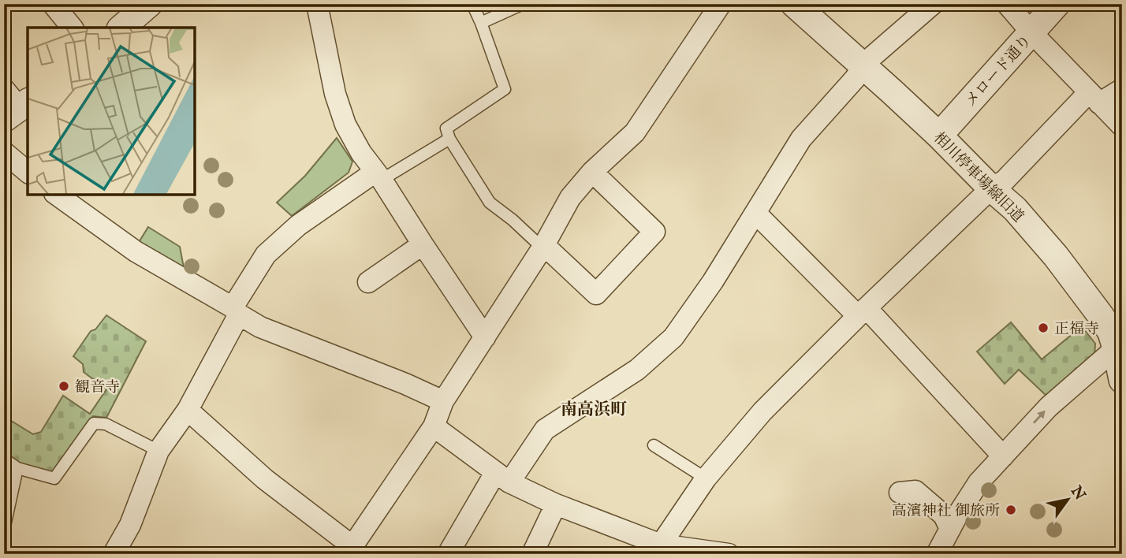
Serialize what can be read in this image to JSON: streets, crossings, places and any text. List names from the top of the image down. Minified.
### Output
{"streets":{"street":["メロード通り","相川停車場線旧道"]},"crossings":[["メロード通り","相川停車場線旧道"]],"districts":["南高浜町"],"places":["正福寺","観音寺","高濱神社 御旅所"],"north":"top right"}
